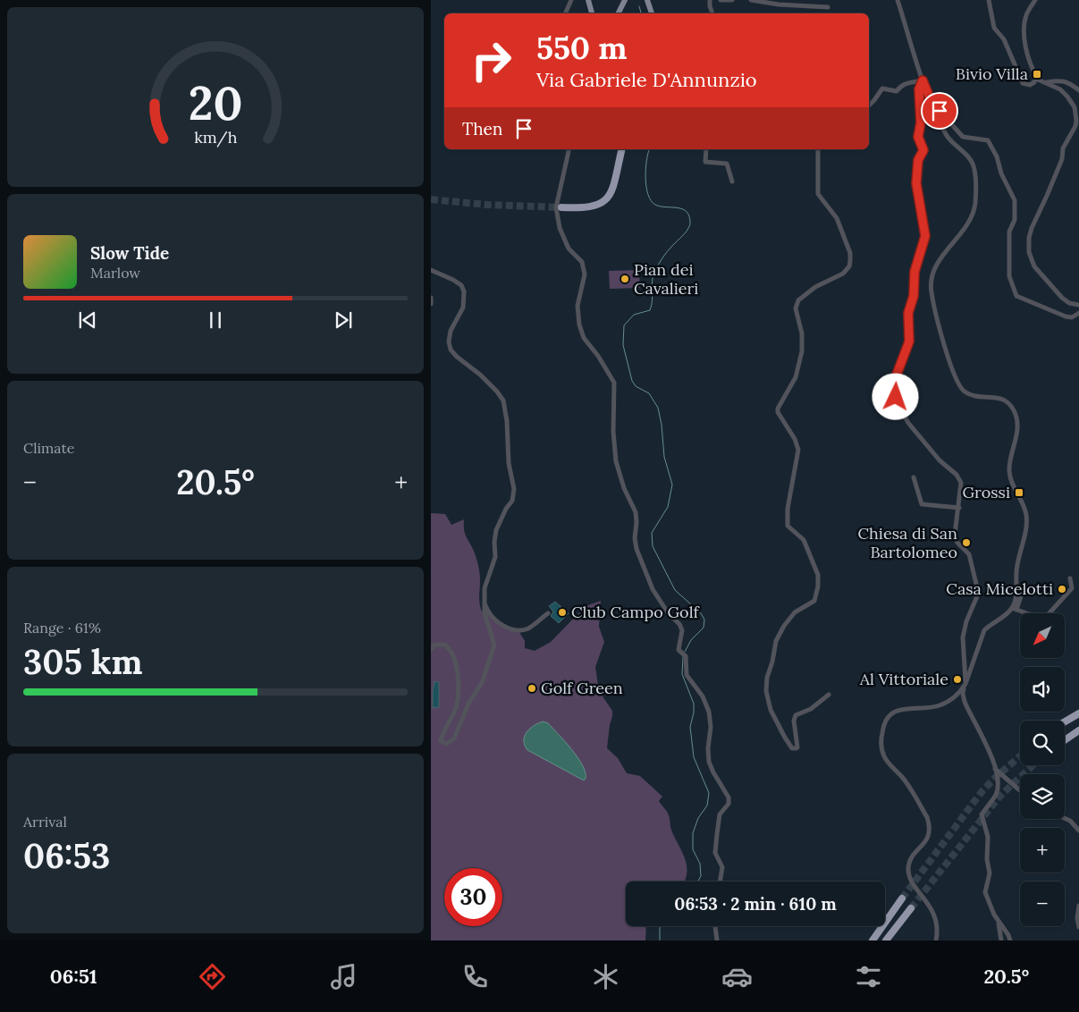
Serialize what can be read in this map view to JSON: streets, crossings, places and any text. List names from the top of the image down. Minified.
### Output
{"places":{"transit":["Bivio Villa","Grossi"],"other":["Pian dei Cavalieri","Chiesa di San Bartolomeo","Casa Micelotti","Club Campo Golf","Al Vittoriale","Golf Green"]},"north":"bottom left","page":{"turn":["550 m","Via Gabriele D'Annunzio"],"then":"Then","song":["Slow Tide","Marlow"],"tile":["Climate",["Range · 61%","305 km"],["Arrival","06:53"]],"heat":["−","20.5°","+"],"map_buttons":["+","−"],"limit":"30","trip":"06:53 · 2 min · 610 m","tabs":["06:51","20.5°"],"gauge":["20","km/h"]}}
